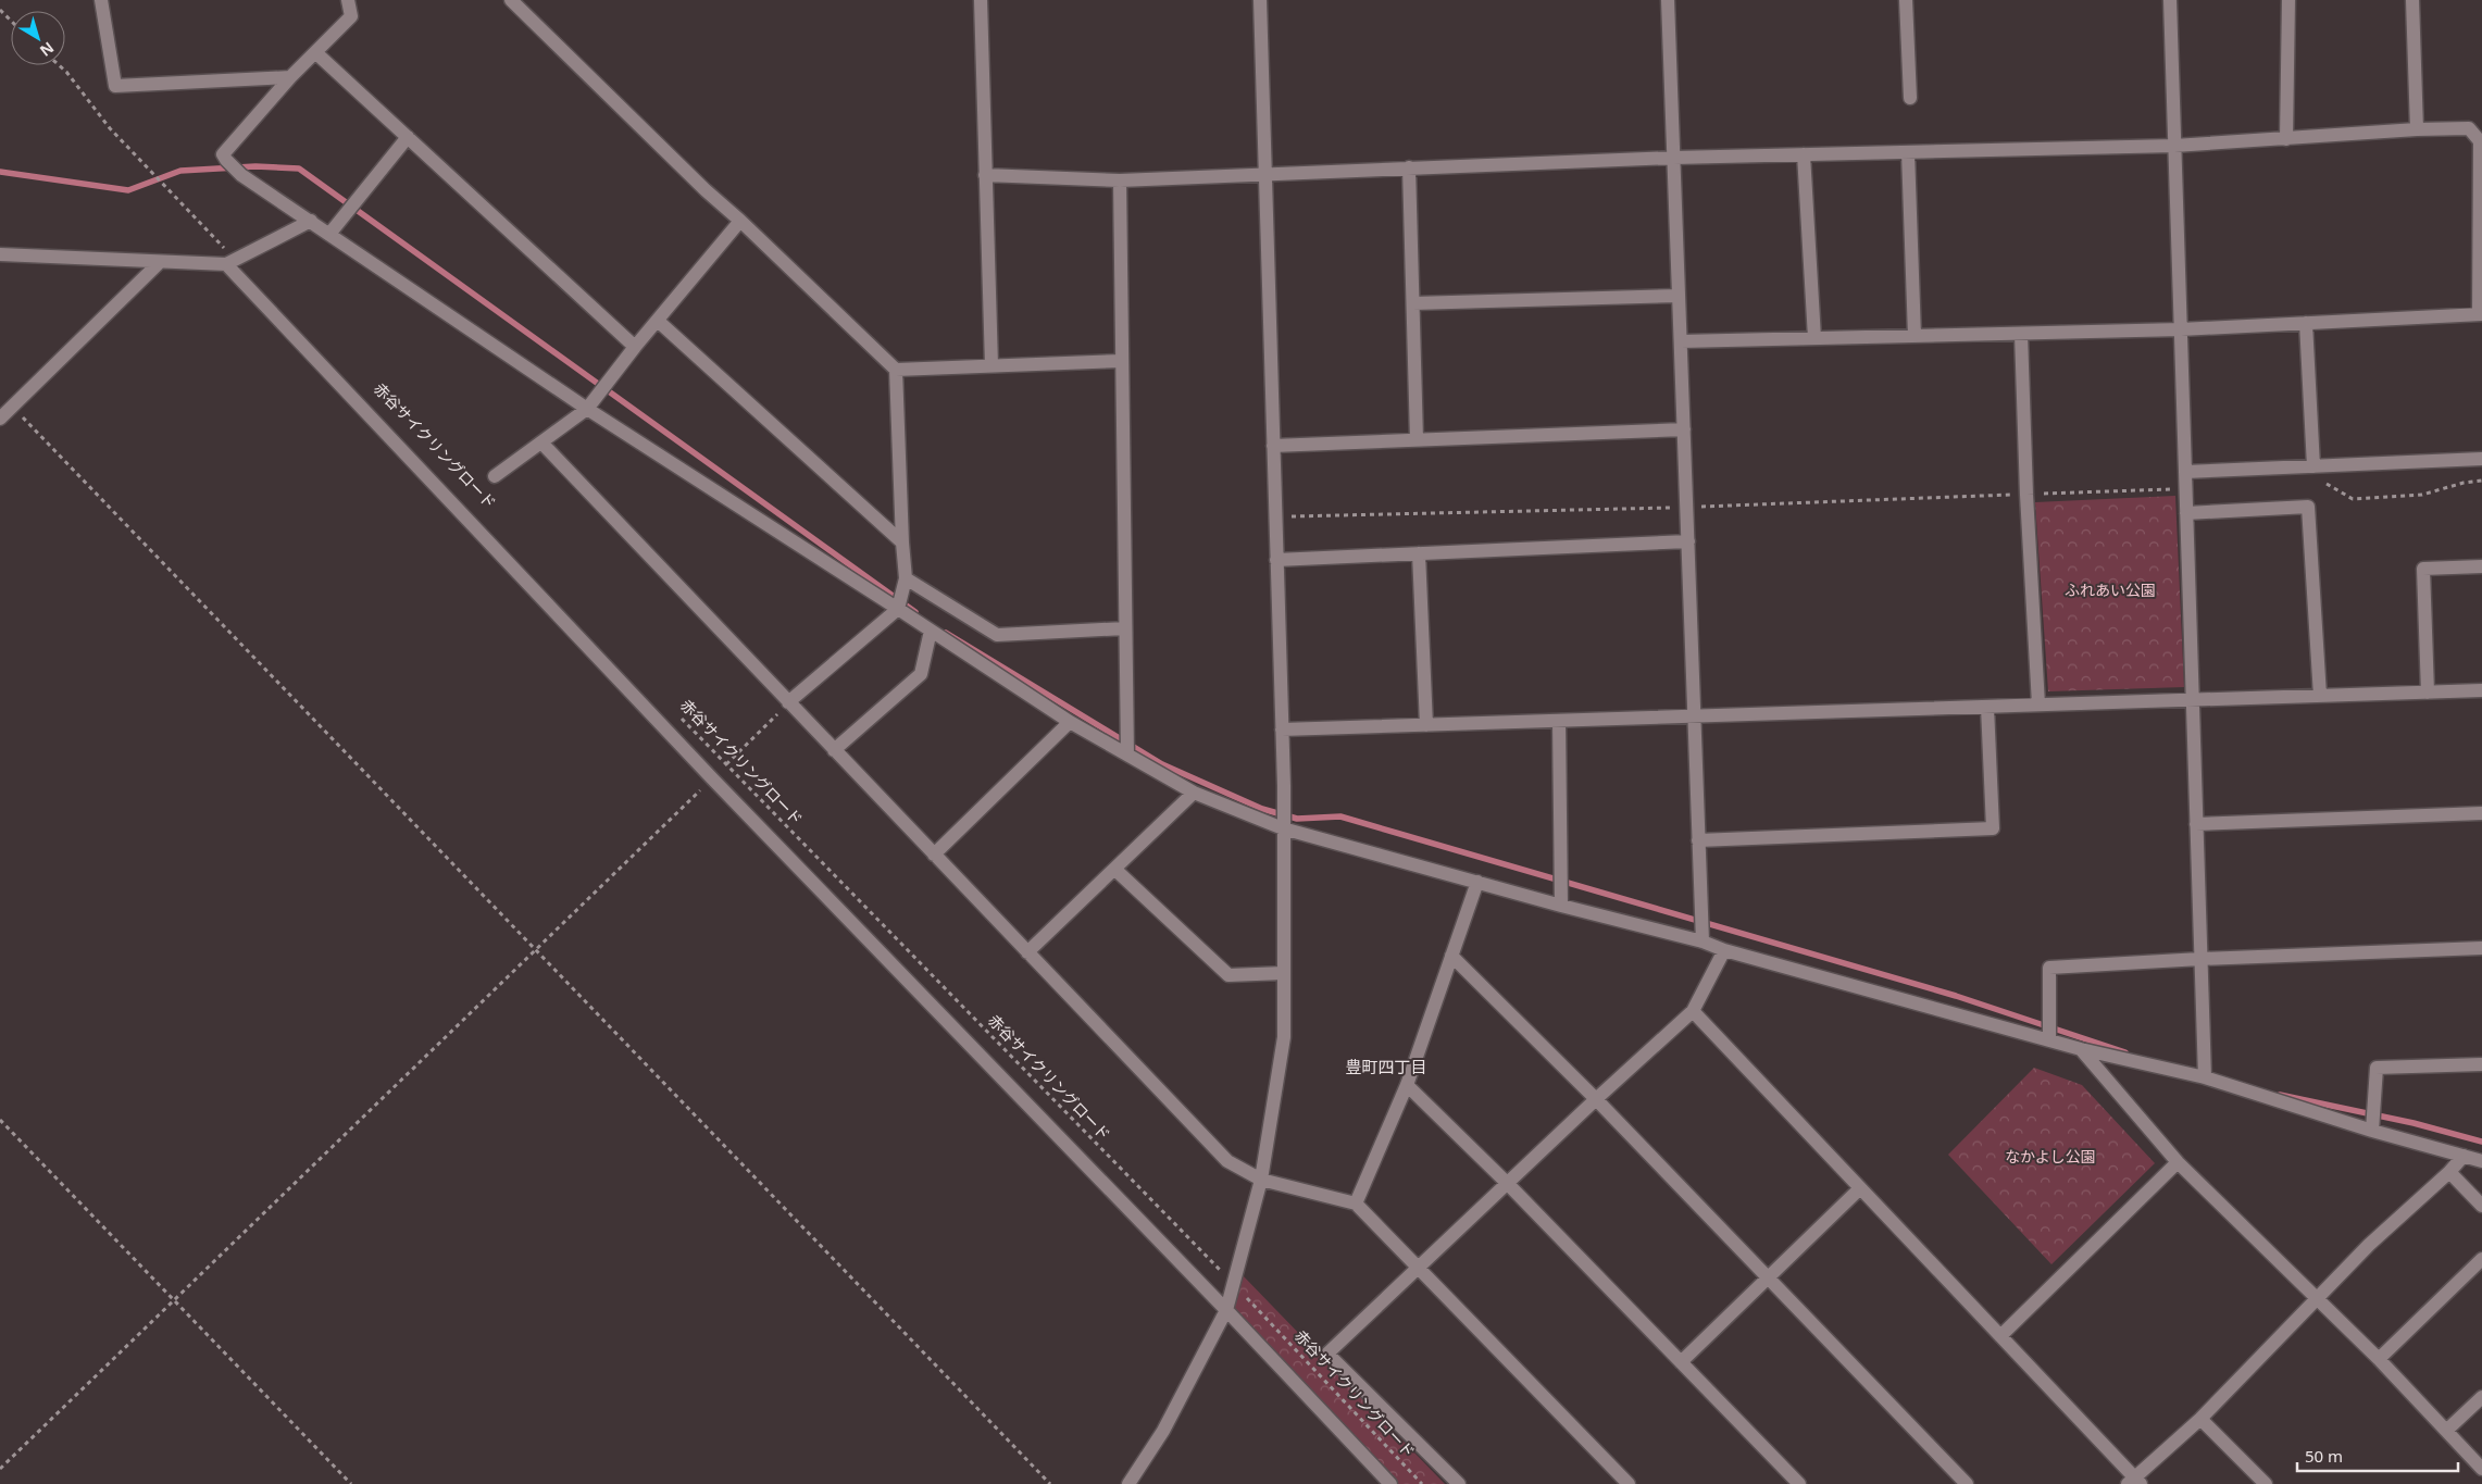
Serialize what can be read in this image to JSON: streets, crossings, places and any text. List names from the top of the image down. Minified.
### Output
{"streets":{"path":["赤谷サイクリングロード"]},"districts":["豊町四丁目"],"parks":["ふれあい公園","なかよし公園"],"scale_bar":"50 m","north":"bottom right"}
